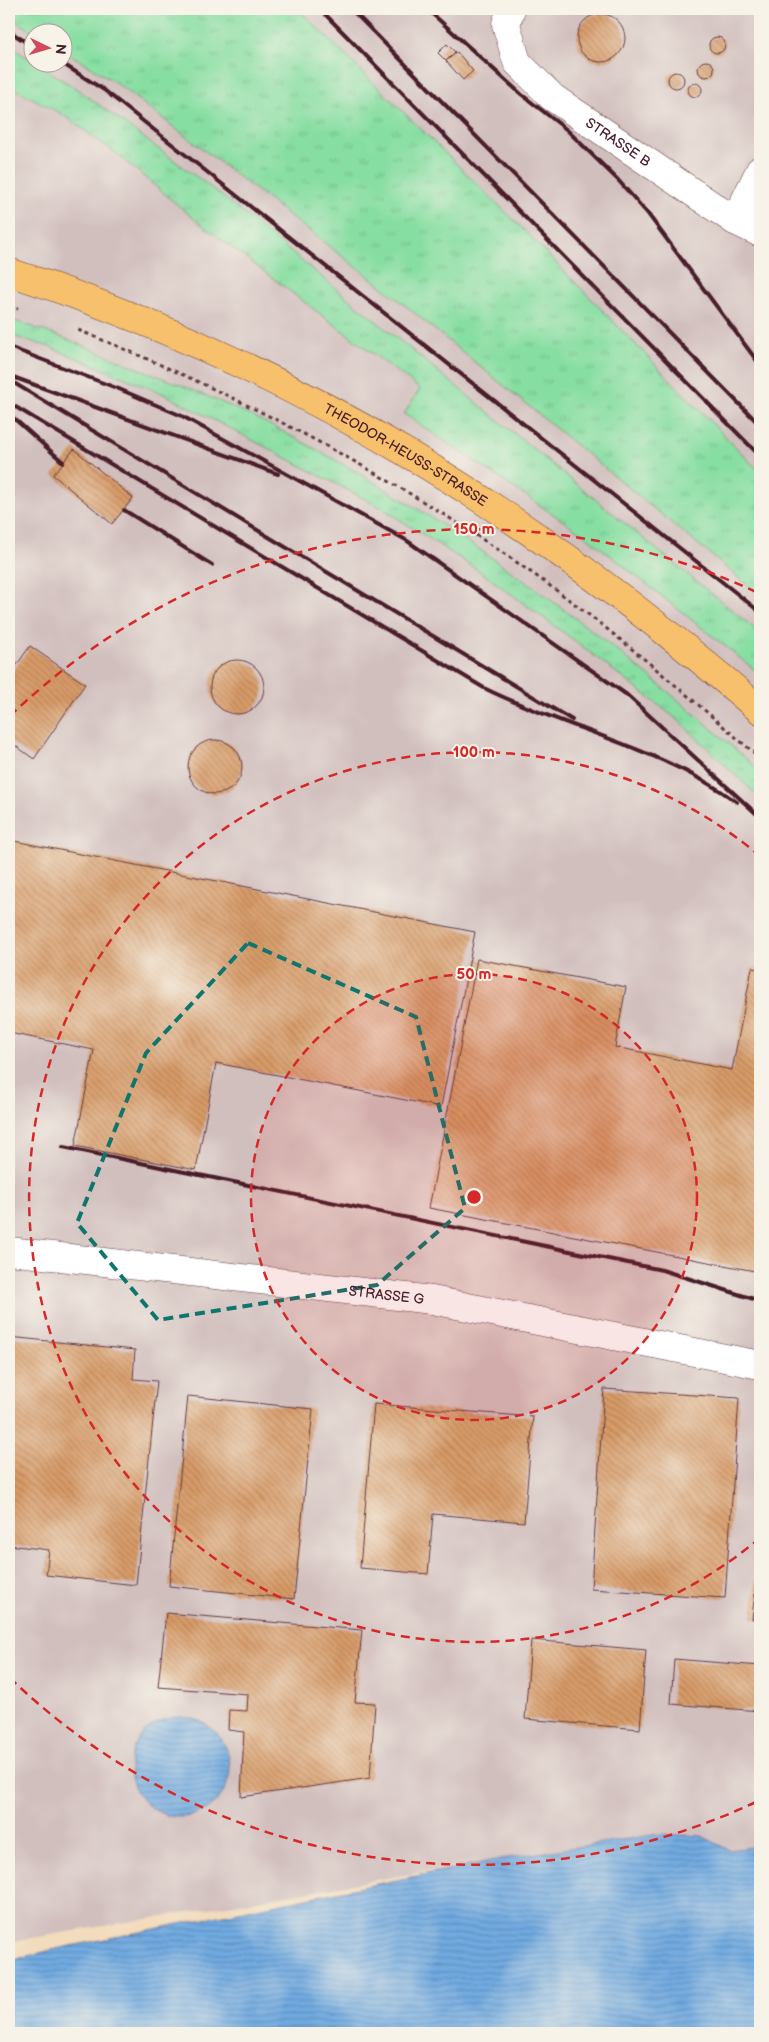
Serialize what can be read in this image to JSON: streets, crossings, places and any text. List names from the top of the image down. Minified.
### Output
{"streets":{"main road":["THEODOR-HEUSS-STRASSE"],"lane":["STRASSE B","STRASSE G"]},"north":"right","rings":["150 m","100 m","50 m"]}
